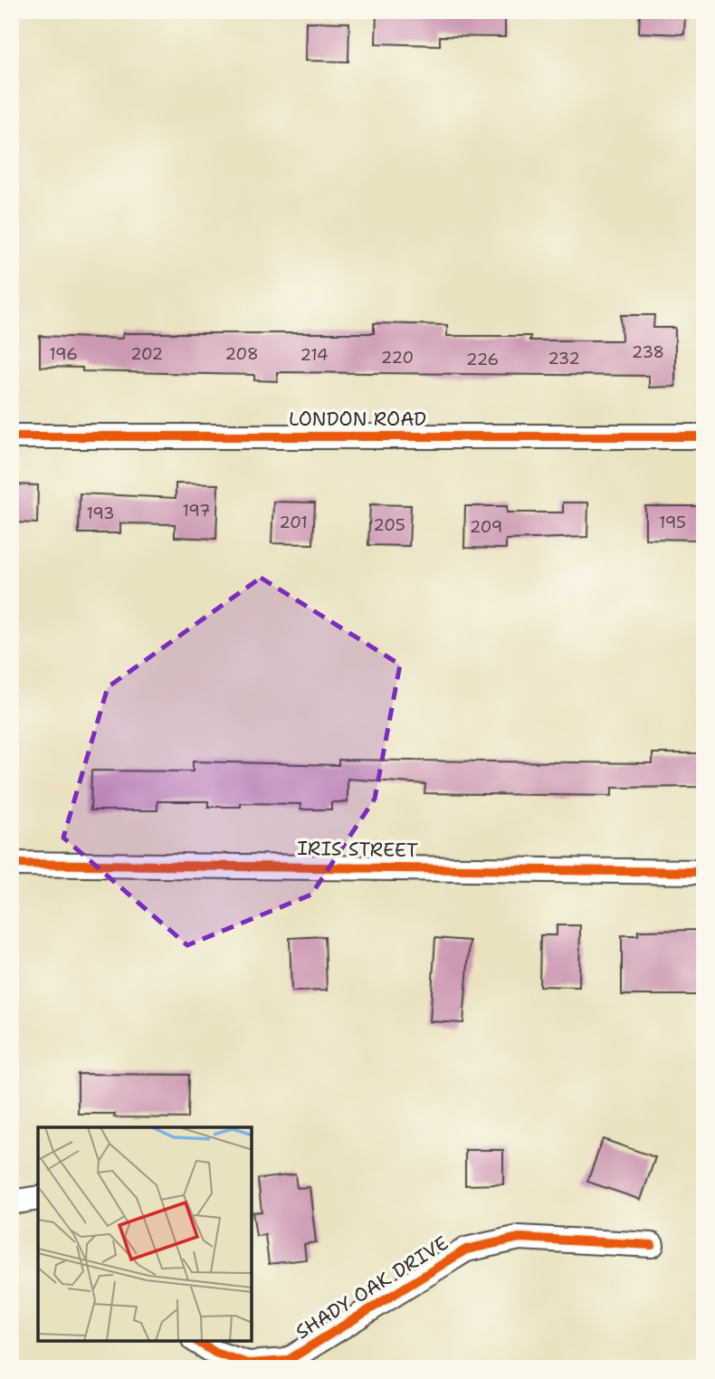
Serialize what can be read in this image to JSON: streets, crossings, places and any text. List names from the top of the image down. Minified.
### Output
{"streets":{"street":["LONDON ROAD","IRIS STREET","SHADY OAK DRIVE"]},"house_numbers":["238","196","202","208","214","220","232","226","197","193","201","195","205","209"]}
